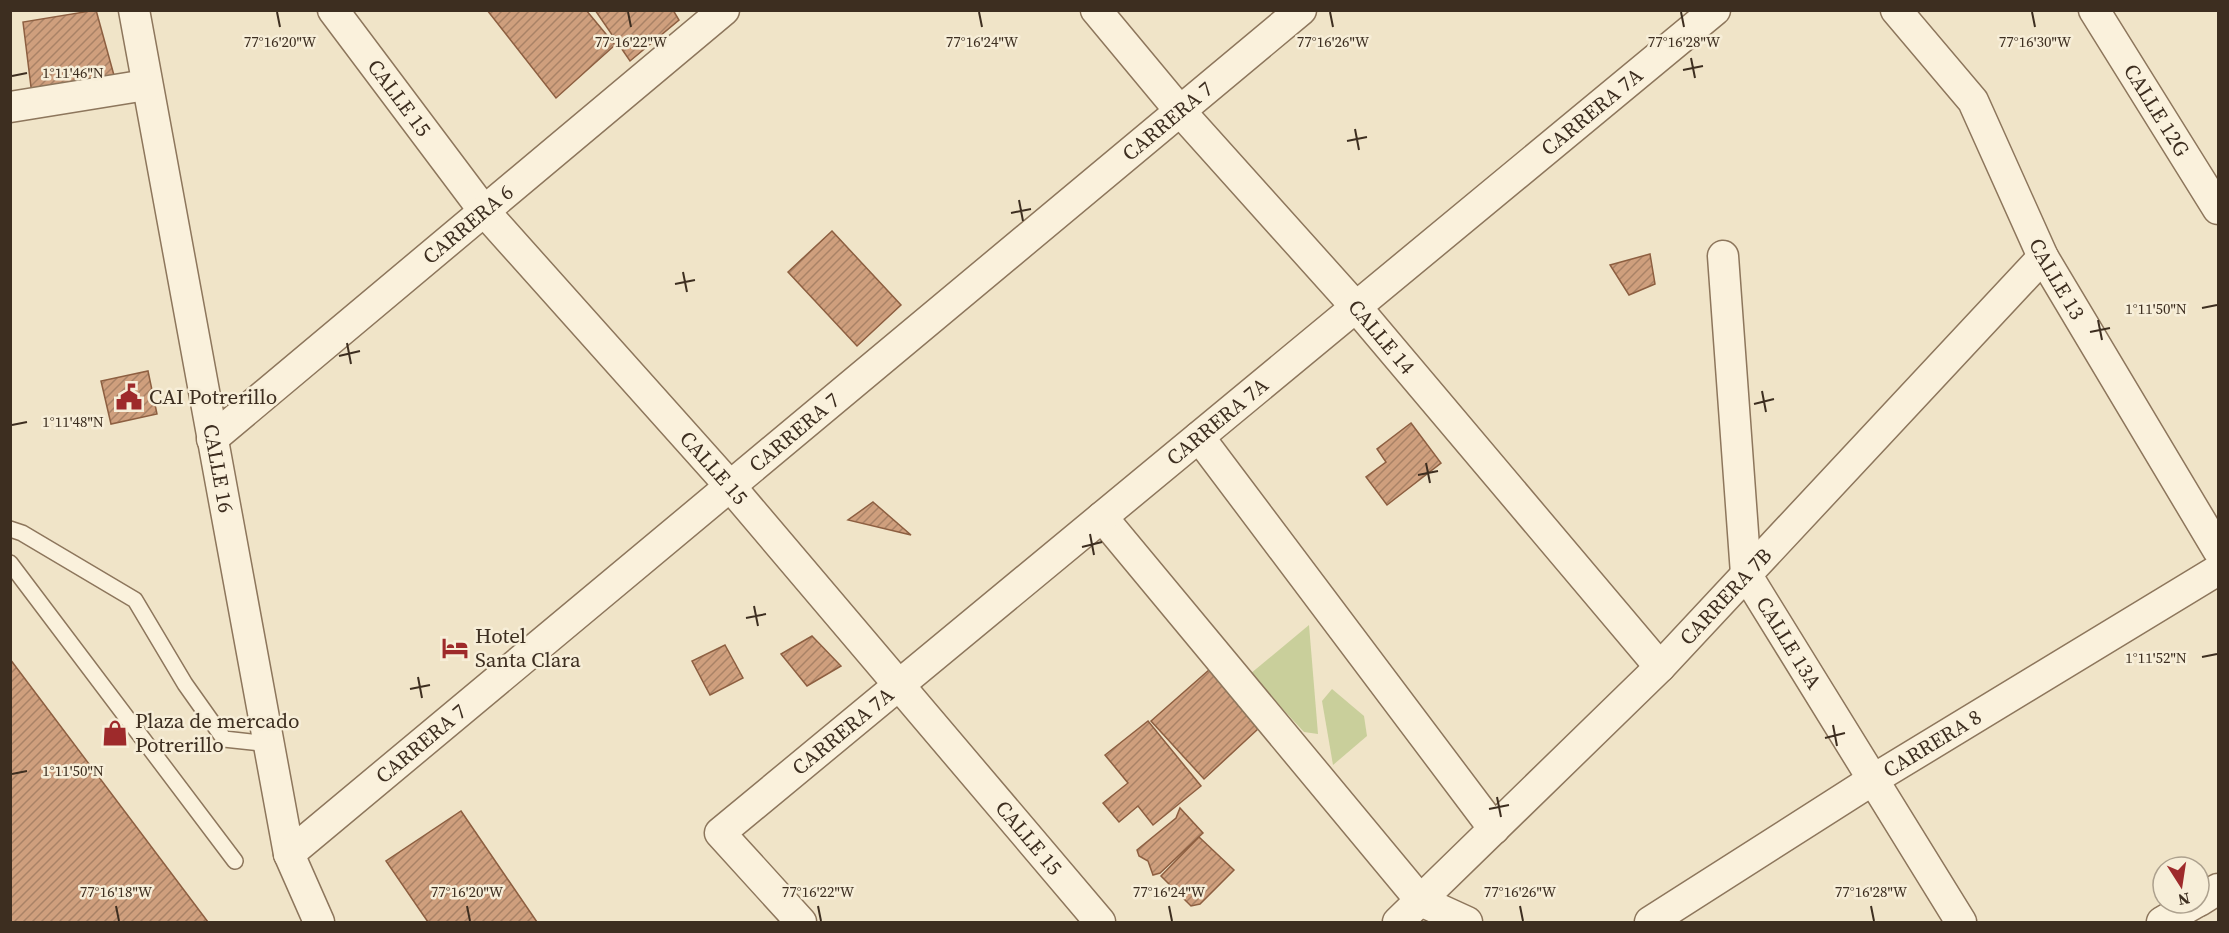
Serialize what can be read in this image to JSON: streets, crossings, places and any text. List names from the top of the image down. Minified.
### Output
{"streets":{"street":["CALLE 15","CALLE 12G","CARRERA 7A","CARRERA 7","CARRERA 6","CALLE 13","CALLE 14","CALLE 16","CARRERA 7B","CALLE 13A","CARRERA 8"]},"crossings":[["CALLE 15","CARRERA 7A"],["CALLE 15","CARRERA 7"],["CALLE 15","CARRERA 6"],["CARRERA 7A","CALLE 14"],["CARRERA 7","CALLE 14"],["CARRERA 7","CALLE 16"],["CARRERA 6","CALLE 16"],["CALLE 13","CARRERA 7B"],["CALLE 14","CARRERA 7B"],["CARRERA 7B","CALLE 13A"],["CALLE 13A","CARRERA 8"]],"places":{"public building":["CAI Potrerillo"],"hotel":["Hotel Santa Clara"],"shop":["Plaza de mercado Potrerillo"]},"north":"bottom","coordinates":["77°16'20\"W","77°16'22\"W","77°16'24\"W","77°16'26\"W","77°16'28\"W","77°16'30\"W","1°11'46\"N","1°11'50\"N","1°11'48\"N","1°11'52\"N","77°16'18\"W"]}
